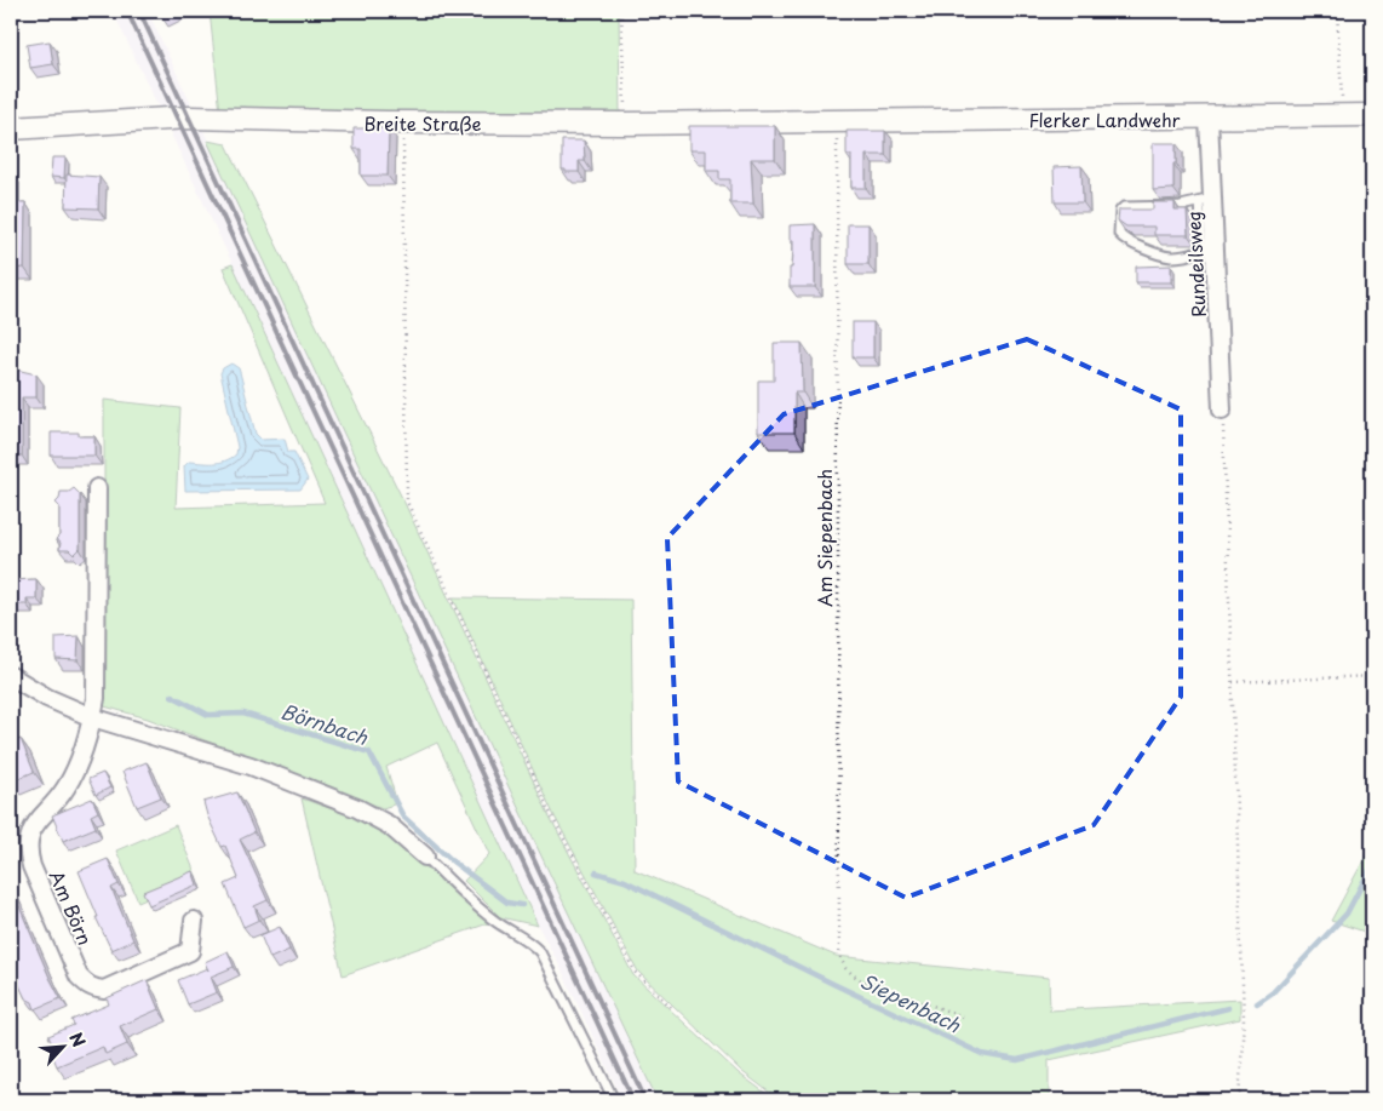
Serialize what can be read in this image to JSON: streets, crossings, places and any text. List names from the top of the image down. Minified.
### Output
{"streets":{"street":["Flerker Landwehr","Breite Straße","Rundeilsweg","Am Börn"],"path":["Am Siepenbach"]},"crossings":[["Flerker Landwehr","Breite Straße"],["Flerker Landwehr","Rundeilsweg"],["Flerker Landwehr","Am Siepenbach"],["Breite Straße","Am Siepenbach"]],"water":["Börnbach","Siepenbach"],"north":"top right"}
